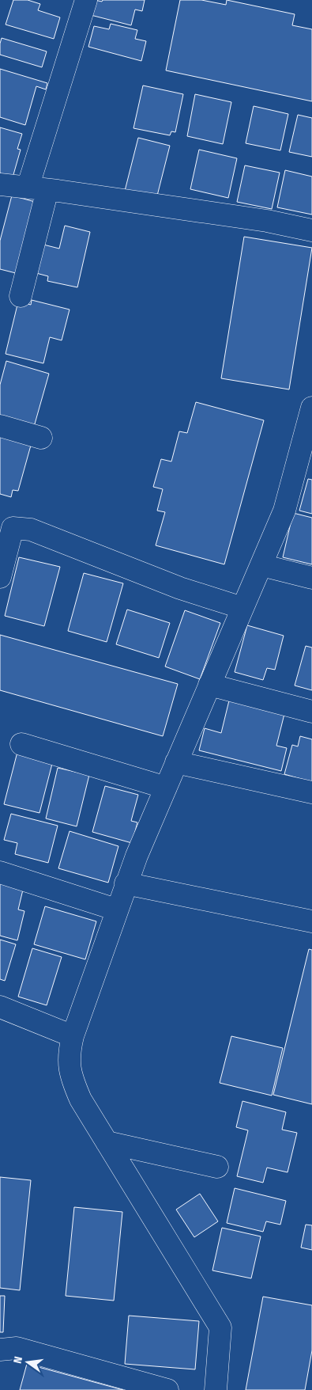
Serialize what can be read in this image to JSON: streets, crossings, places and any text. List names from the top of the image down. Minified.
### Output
{"north":"left"}
